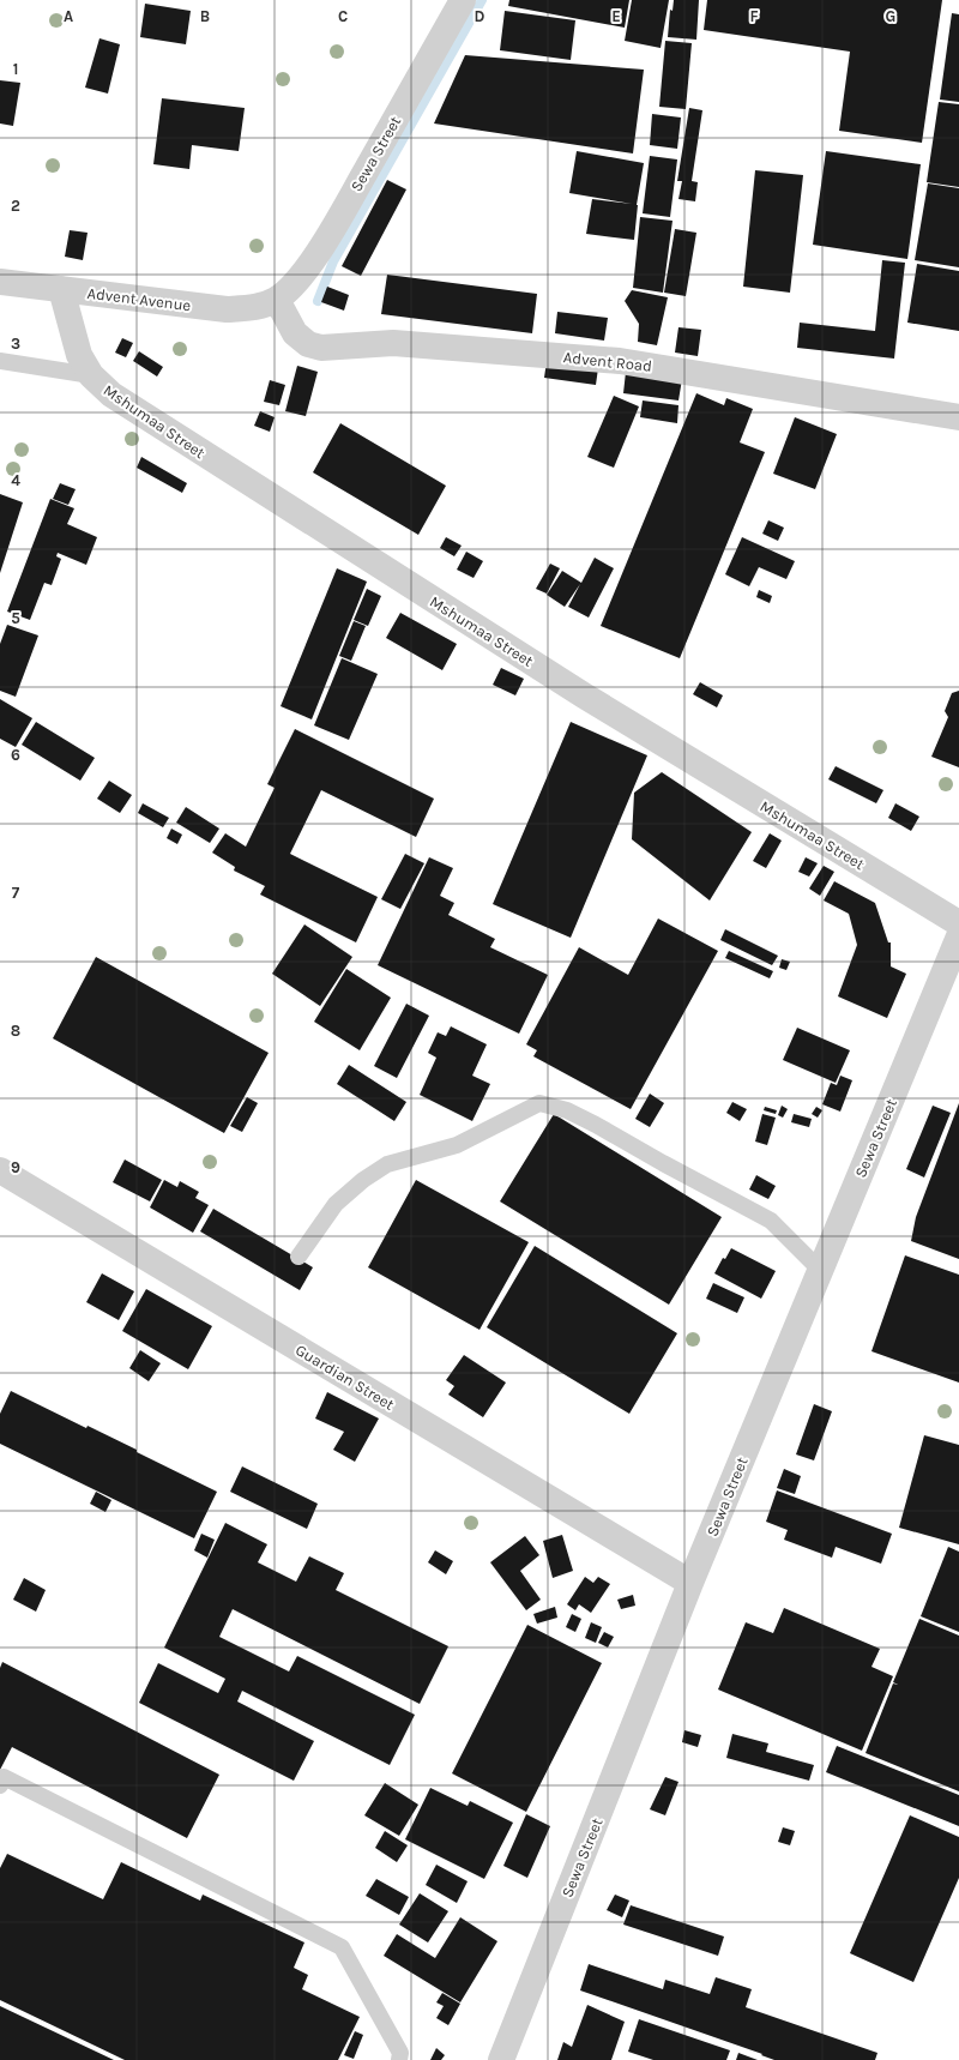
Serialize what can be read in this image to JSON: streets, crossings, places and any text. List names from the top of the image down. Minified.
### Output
{"streets":{"street":["Sewa Street","Advent Avenue","Advent Road","Mshumaa Street","Guardian Street"]},"crossings":[["Sewa Street","Advent Avenue"],["Sewa Street","Advent Road"],["Sewa Street","Guardian Street"],["Advent Avenue","Advent Road"],["Advent Avenue","Mshumaa Street"]],"grid":{"columns":["A","B","C","D","E","F","G"],"rows":["1","2","3","4","5","6","7","8","9"]}}
